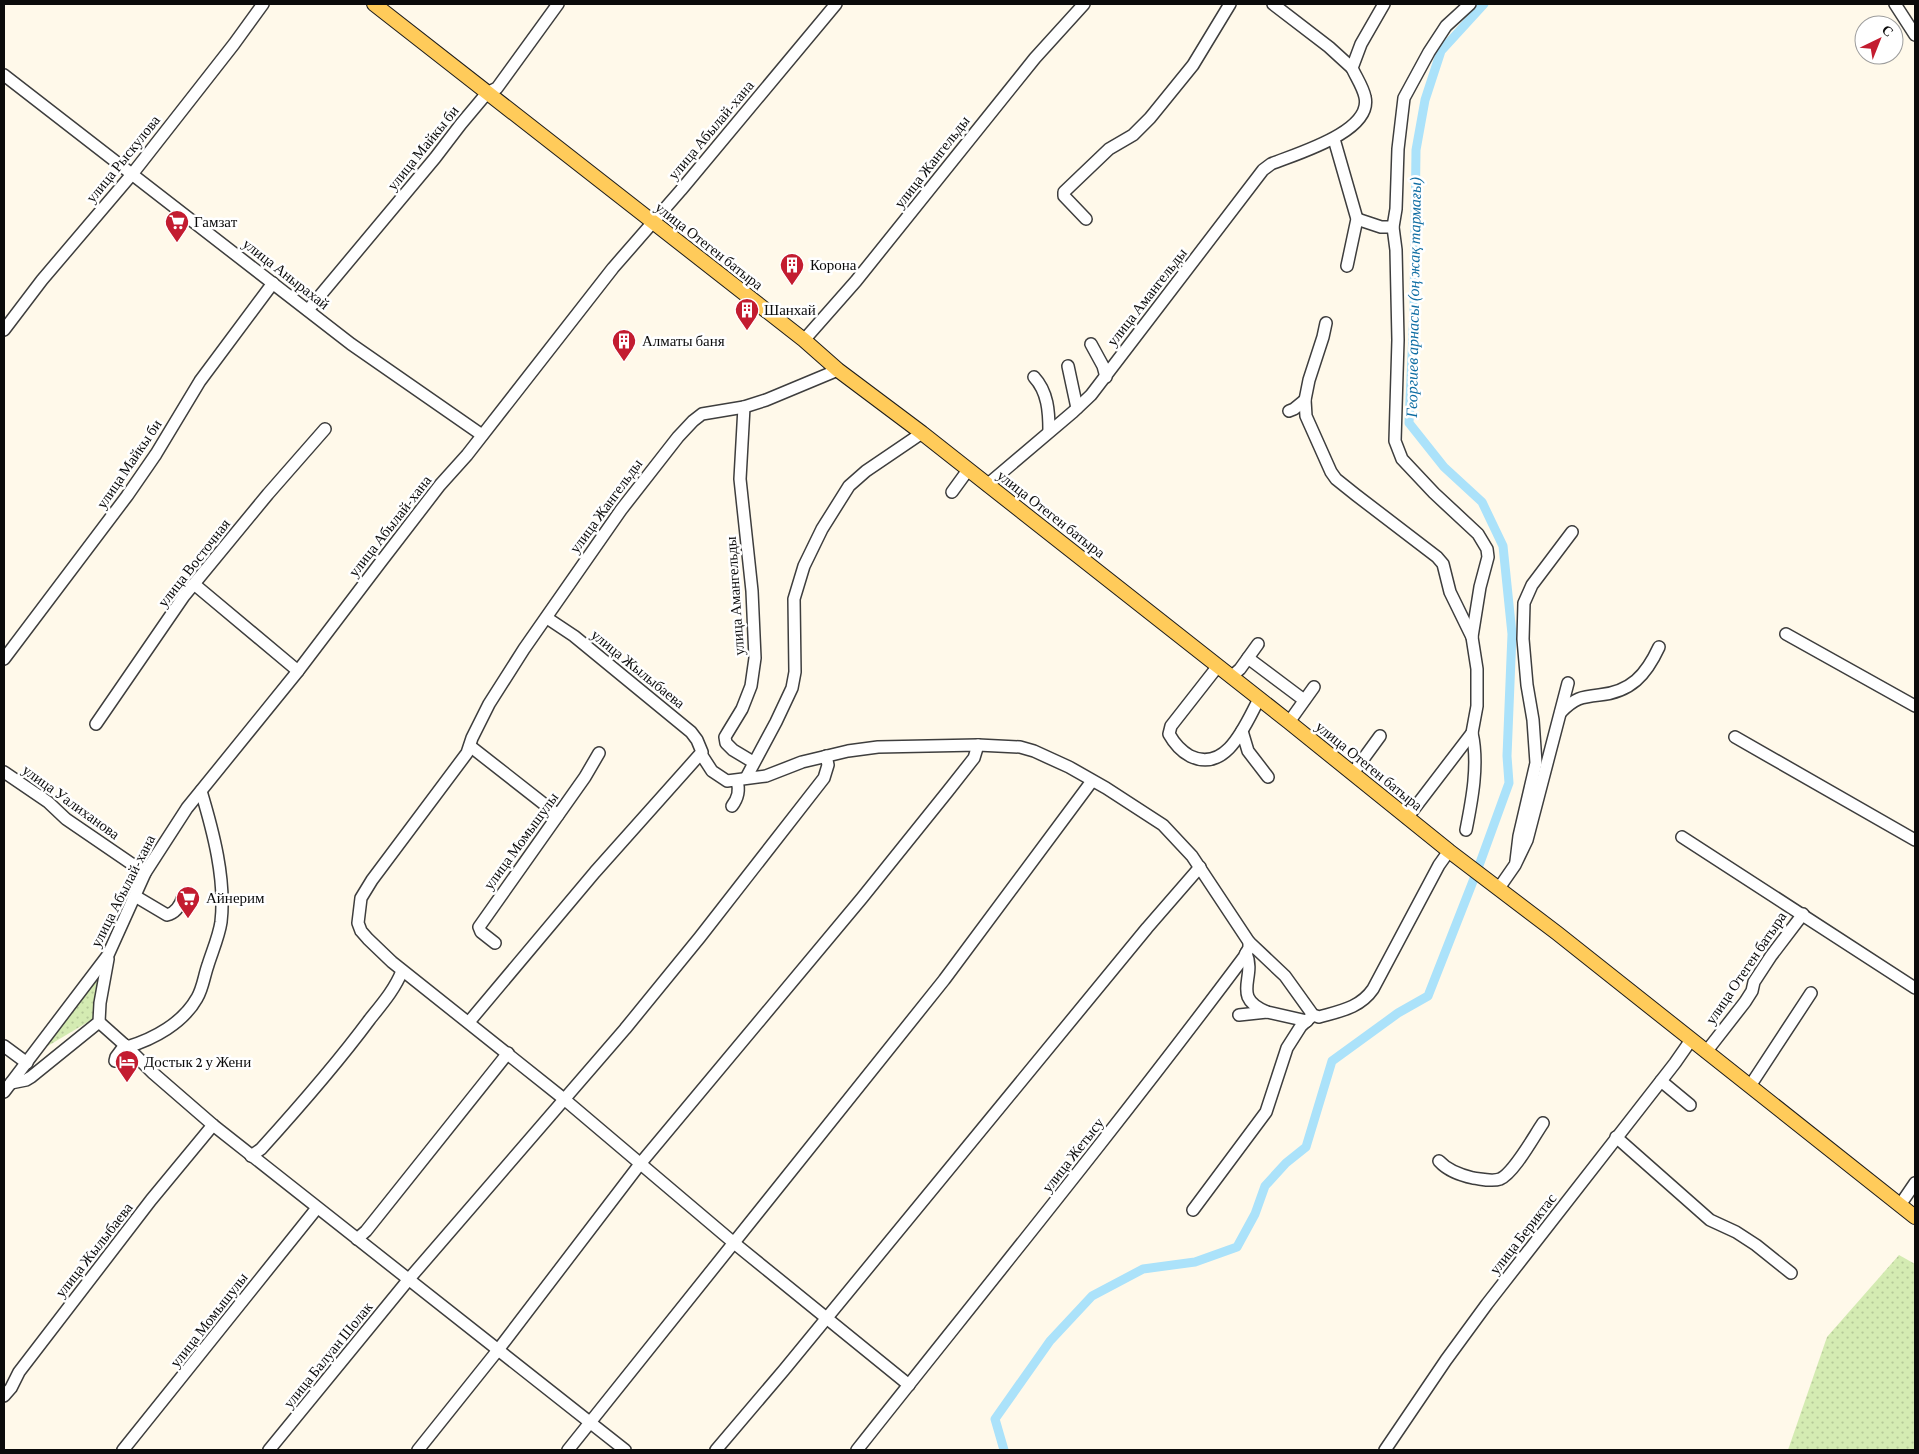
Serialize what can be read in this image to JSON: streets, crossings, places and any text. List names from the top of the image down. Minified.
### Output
{"streets":{"main road":["улица Отеген батыра"],"street":["улица Абылай-хана","улица Майкы би","улица Рыскулова","улица Жангельды","улица Анырахай","улица Амангельды","улица Восточная","улица Жылыбаева","улица Уалиханова","улица Момышулы","улица Жетысу","улица Бериктас","улица Балуан Шолак"]},"crossings":[["улица Абылай-хана","улица Отеген батыра"],["улица Абылай-хана","улица Анырахай"],["улица Абылай-хана","улица Уалиханова"],["улица Майкы би","улица Отеген батыра"],["улица Майкы би","улица Анырахай"],["улица Рыскулова","улица Анырахай"],["улица Жангельды","улица Отеген батыра"],["улица Жангельды","улица Амангельды"],["улица Жангельды","улица Жылыбаева"],["улица Жангельды","улица Жетысу"],["улица Жангельды","улица Балуан Шолак"],["улица Отеген батыра","улица Амангельды"],["улица Отеген батыра","улица Бериктас"]],"water":["Георгиев арнасы (оң жақ тармағы)"],"places":{"supermarket":["Гамзат","Айнерим"],"building":["Корона","Шанхай","Алматы баня"],"hotel":["Достык 2 у Жени"]},"north":"top right"}
